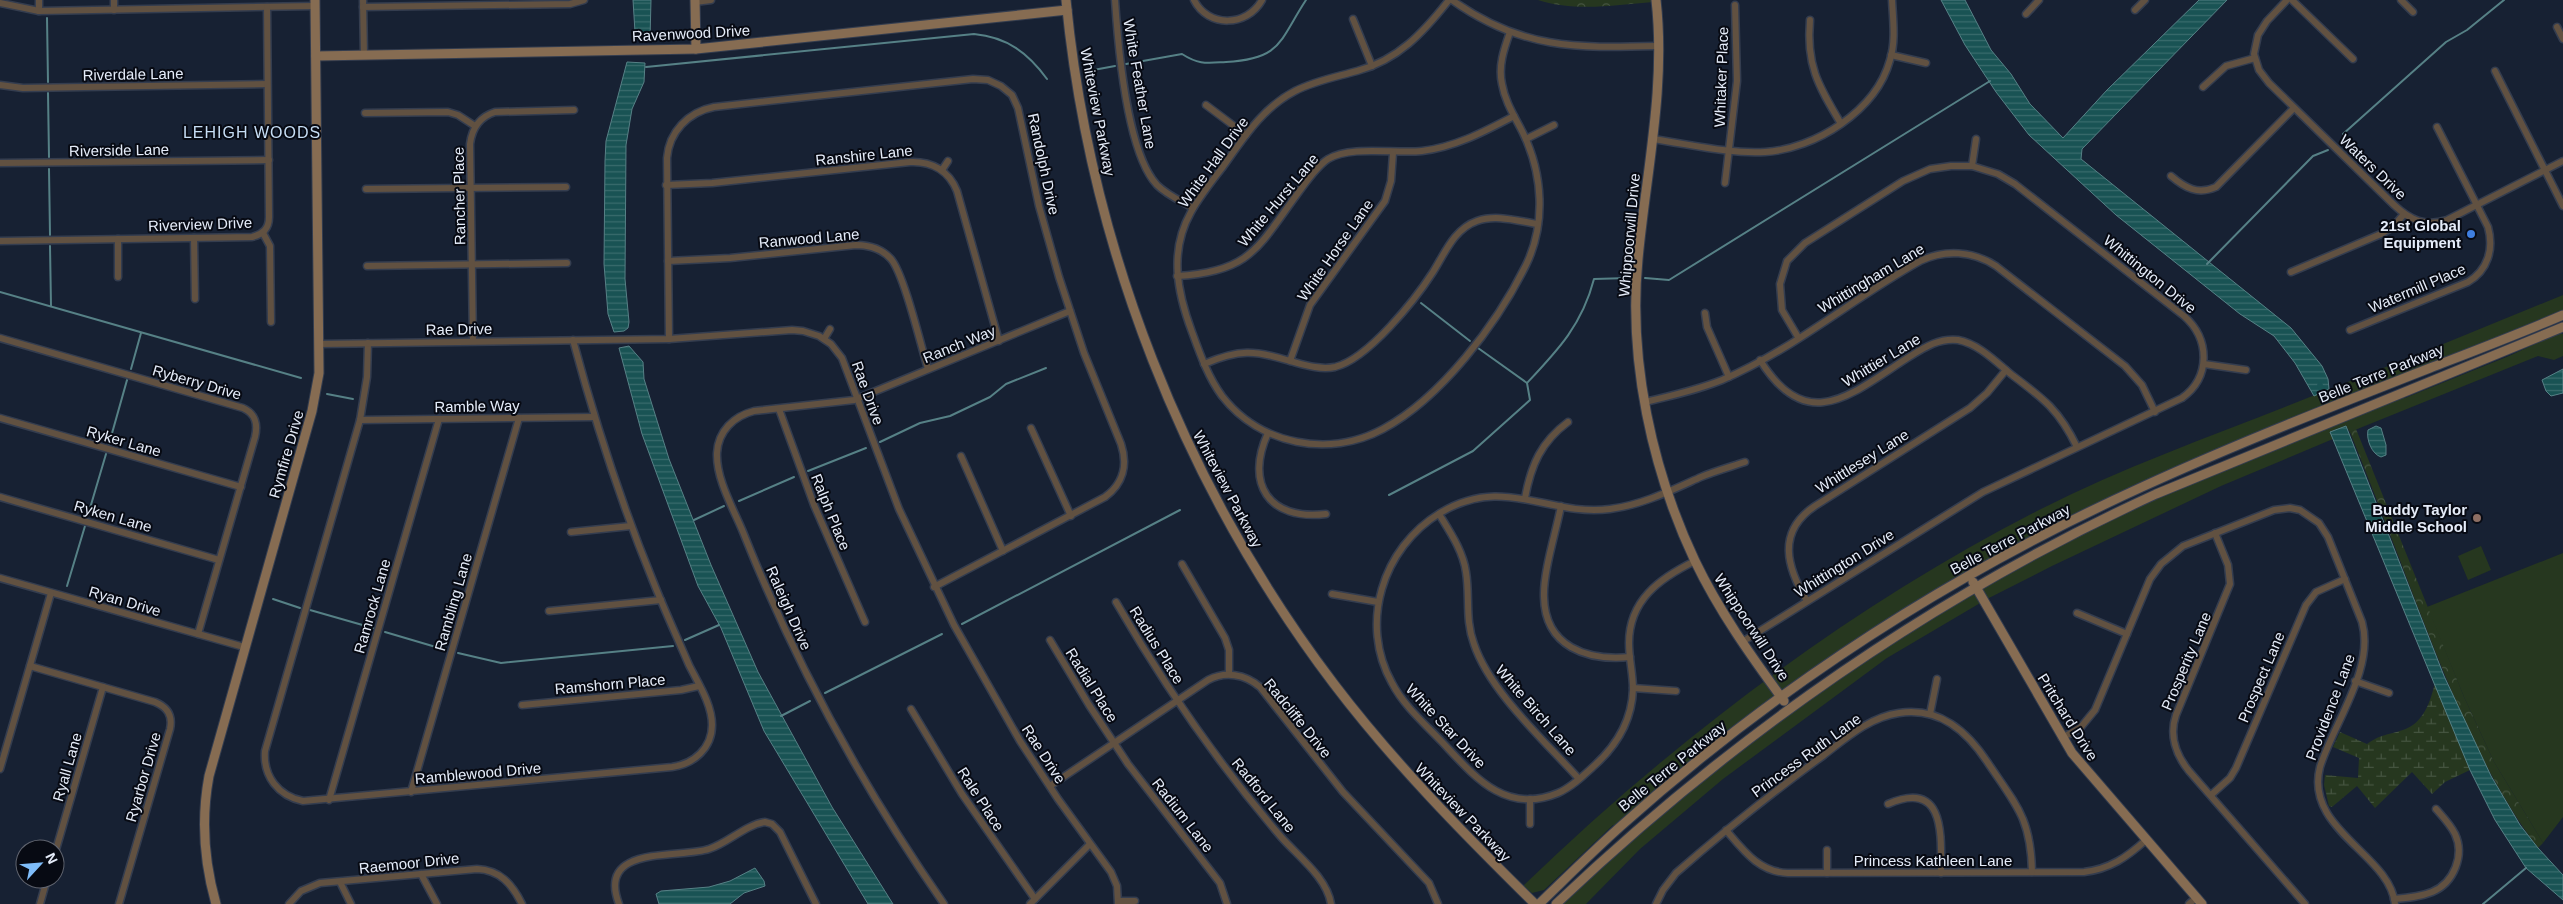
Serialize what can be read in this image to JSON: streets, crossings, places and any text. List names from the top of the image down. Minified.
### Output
{"streets":{"street":["Ravenwood Drive","Riverdale Lane","Whitaker Place","White Feather Lane","Whiteview Parkway","Riverside Lane","Ranshire Lane","White Hall Drive","Randolph Drive","Waters Drive","Rancher Place","White Hurst Lane","Riverview Drive","Whippoorwill Drive","Ranwood Lane","White Horse Lane","Whittington Drive","Whittingham Lane","Watermill Place","Rae Drive","Ranch Way","Whittier Lane","Belle Terre Parkway","Ryberry Drive","Ramble Way","Ryker Lane","Rymfire Drive","Whittlesey Lane","Ralph Place","Ryken Lane","Ryan Drive","Rambling Lane","Ramrock Lane","Raleigh Drive","Radius Place","Prosperity Lane","Prospect Lane","Ramshorn Place","Radial Place","Providence Lane","White Birch Lane","Pritchard Drive","Radcliffe Drive","White Star Drive","Princess Ruth Lane","Ryall Lane","Ramblewood Drive","Ryarbor Drive","Radford Lane","Rale Place","Radium Lane","Princess Kathleen Lane","Raemoor Drive"]},"crossings":[["Ravenwood Drive","Whiteview Parkway"],["Ravenwood Drive","Rymfire Drive"],["Riverdale Lane","Riverview Drive"],["White Feather Lane","White Hall Drive"],["Riverside Lane","Riverview Drive"],["Ranshire Lane","Randolph Drive"],["White Hall Drive","White Hurst Lane"],["Randolph Drive","Ranwood Lane"],["Randolph Drive","Rae Drive"],["Randolph Drive","Ranch Way"],["Waters Drive","Watermill Place"],["Rancher Place","Rae Drive"],["White Hurst Lane","White Horse Lane"],["Whippoorwill Drive","Whittington Drive"],["Whippoorwill Drive","Whittingham Lane"],["Whippoorwill Drive","Belle Terre Parkway"],["Whippoorwill Drive","White Star Drive"],["Ranwood Lane","Ranch Way"],["Whittington Drive","Whittingham Lane"],["Whittington Drive","Whittier Lane"],["Whittington Drive","Whittlesey Lane"],["Whittingham Lane","Whittier Lane"],["Rae Drive","Ranch Way"],["Rae Drive","Rymfire Drive"],["Rae Drive","Raleigh Drive"],["Rae Drive","Ramblewood Drive"],["Ranch Way","Raleigh Drive"],["Whittier Lane","Whittlesey Lane"],["Belle Terre Parkway","Pritchard Drive"],["Ryberry Drive","Ryker Lane"],["Ryberry Drive","Ryken Lane"],["Ryberry Drive","Ryan Drive"],["Ramble Way","Rambling Lane"],["Ramble Way","Ramrock Lane"],["Ramble Way","Ramblewood Drive"],["Rymfire Drive","Ryan Drive"],["Ralph Place","Raleigh Drive"],["Rambling Lane","Ramblewood Drive"],["Ramrock Lane","Ramblewood Drive"],["Radius Place","Radford Lane"],["Prosperity Lane","Prospect Lane"],["Prosperity Lane","Providence Lane"],["Prospect Lane","Providence Lane"],["Ramshorn Place","Ramblewood Drive"],["Radial Place","Radium Lane"],["Providence Lane","Pritchard Drive"],["White Birch Lane","White Star Drive"],["Pritchard Drive","Princess Kathleen Lane"],["Princess Ruth Lane","Princess Kathleen Lane"],["Ryall Lane","Ryarbor Drive"]],"districts":["LEHIGH WOODS"],"places":["21st Global Equipment","Buddy Taylor Middle School"],"north":"top right"}
